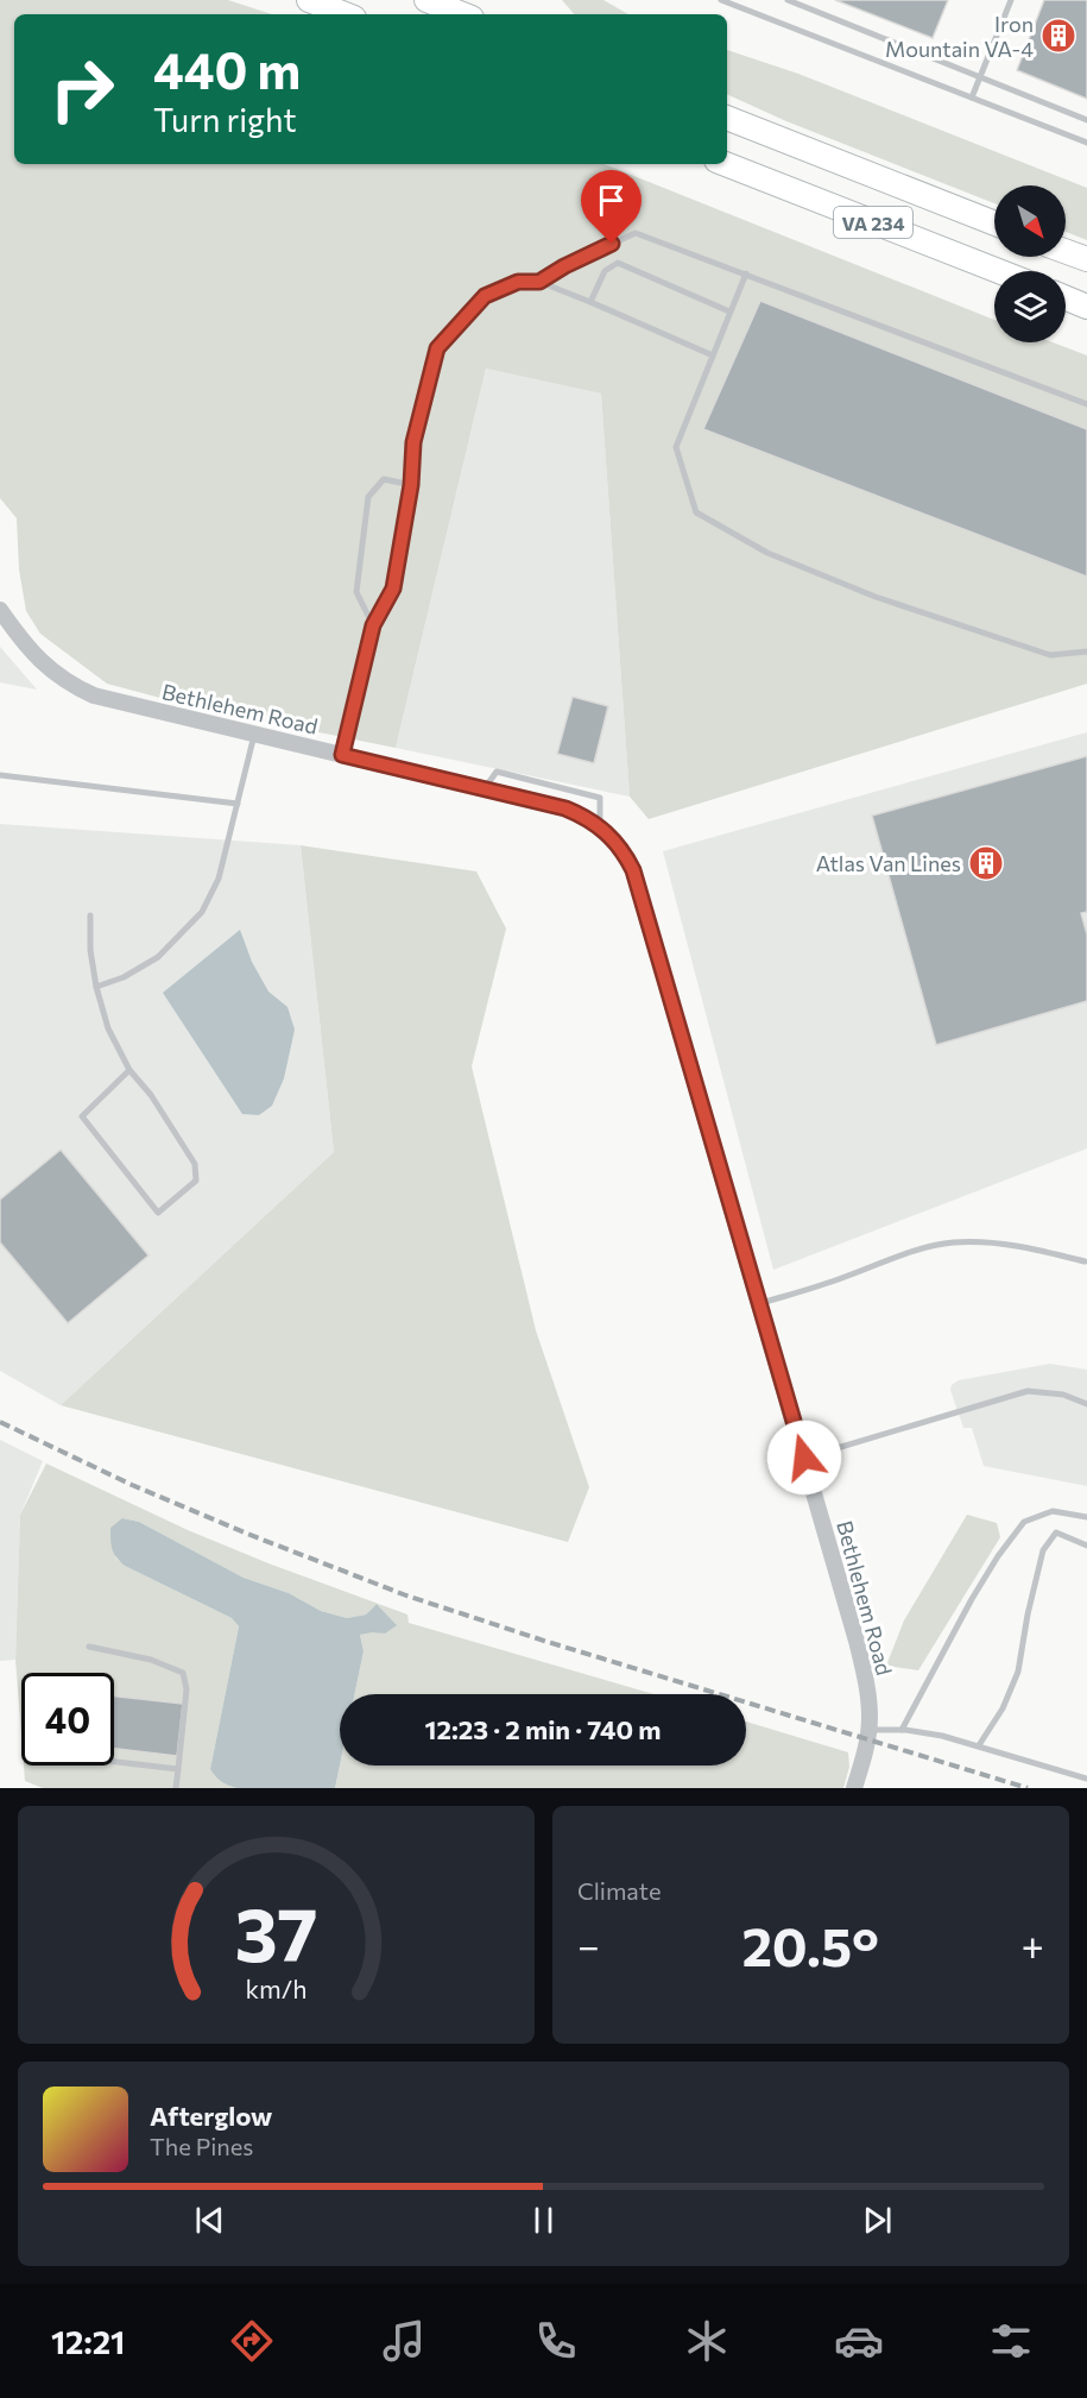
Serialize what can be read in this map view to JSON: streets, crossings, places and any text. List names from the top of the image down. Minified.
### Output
{"streets":{"highway":["VA 234"],"street":["Bethlehem Road"]},"places":{"building":["Iron Mountain VA-4","Atlas Van Lines"]},"north":"bottom right","page":{"turn":["440 m","Turn right"],"limit":"40","trip":"12:23 · 2 min · 740 m","tile":"Climate","heat":["−","20.5°","+"],"song":["Afterglow","The Pines"],"tabs":"12:21","gauge":["37","km/h"]}}
